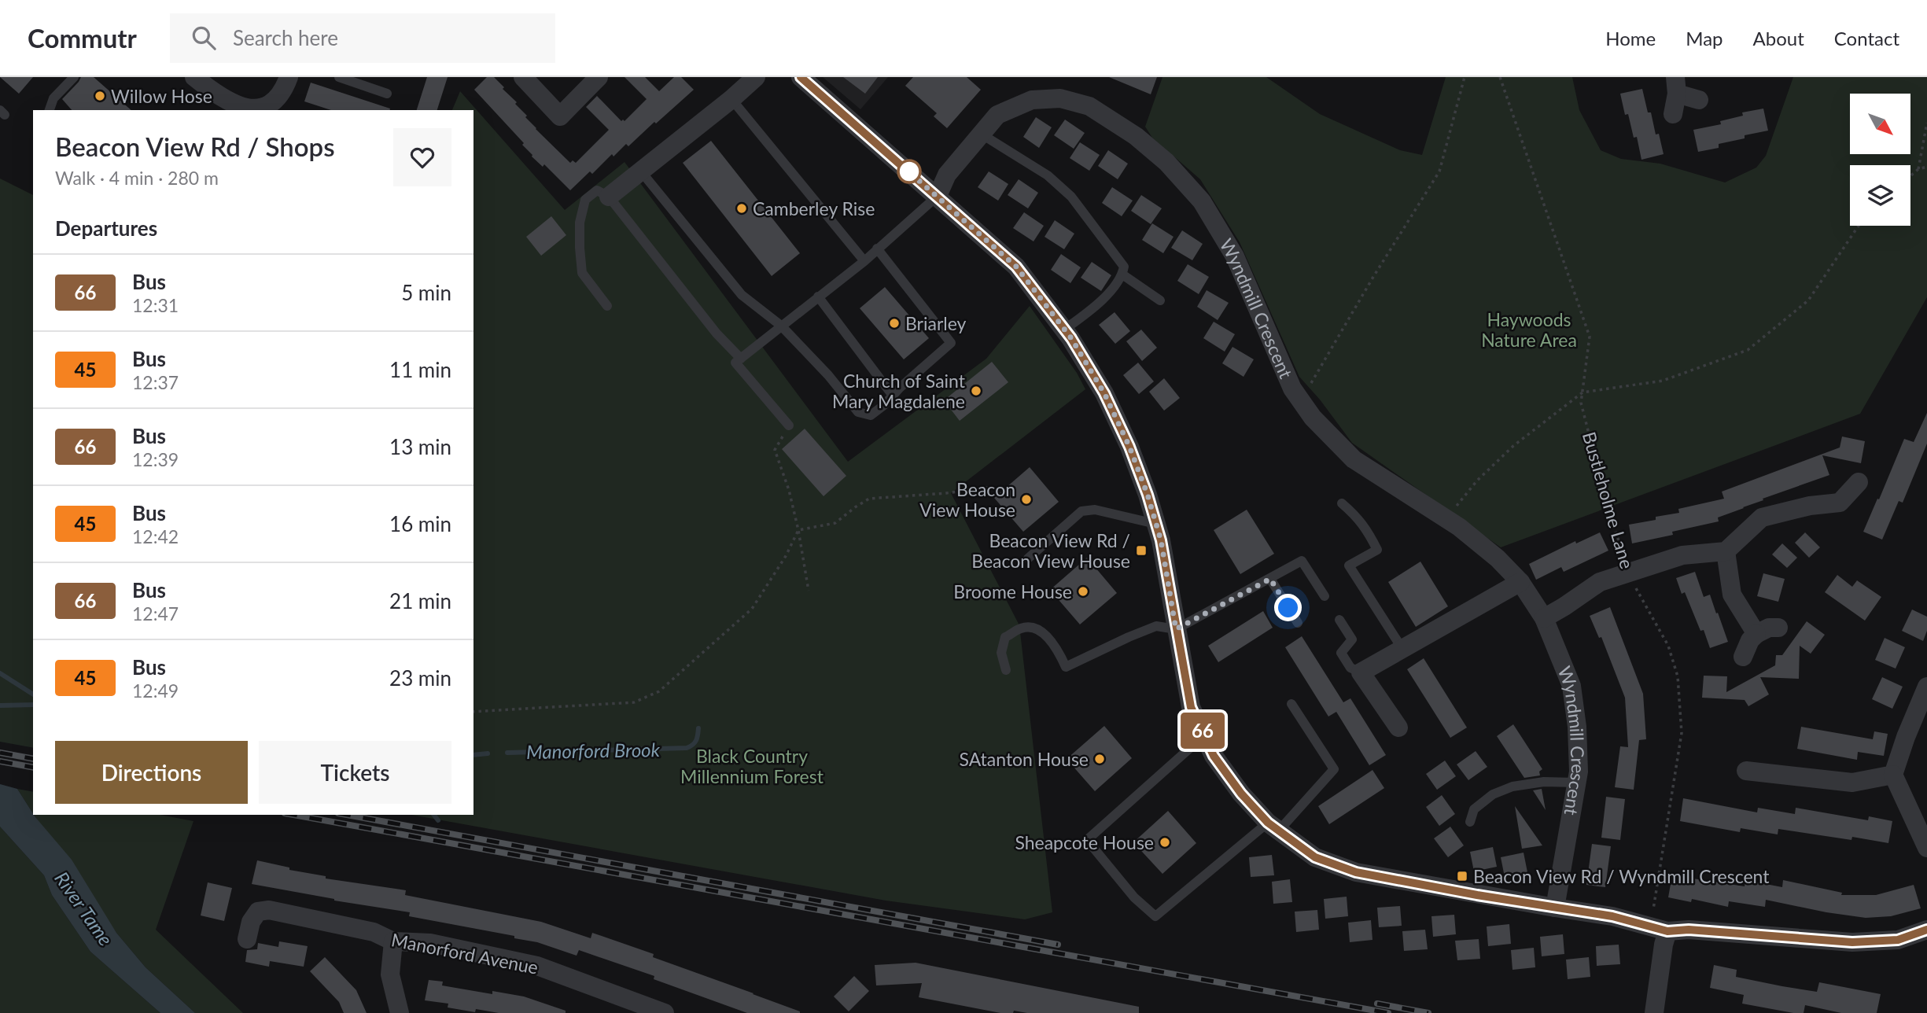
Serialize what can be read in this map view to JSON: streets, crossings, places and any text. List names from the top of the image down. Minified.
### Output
{"streets":{"street":["Wyndmill Crescent","Manorford Avenue"],"path":["Bustleholme Lane"]},"water":["Manorford Brook","River Tame"],"parks":["Haywoods Nature Area","Black Country Millennium Forest"],"places":{"other":["Willow Hose","Camberley Rise","Briarley","Church of Saint Mary Magdalene","Beacon View House","Broome House","SAtanton House","Sheapcote House"],"transit":["Beacon View Rd / Beacon View House","Beacon View Rd / Wyndmill Crescent"]},"lines":["bus line 66"],"north":"bottom right","page":{"header":"Commutr","search":"Search here","nav":["Home","Map","About","Contact"],"on_map":"66","heading":[["Beacon View Rd / Shops","Walk · 4 min · 280 m"],"Departures"],"list":[{"mark":"66","name":"Bus","note":"12:31","value":"5 min"},{"mark":"45","name":"Bus","note":"12:37","value":"11 min"},{"mark":"66","name":"Bus","note":"12:39","value":"13 min"},{"mark":"45","name":"Bus","note":"12:42","value":"16 min"},{"mark":"66","name":"Bus","note":"12:47","value":"21 min"},{"mark":"45","name":"Bus","note":"12:49","value":"23 min"}],"buttons":["Directions","Tickets"]}}
